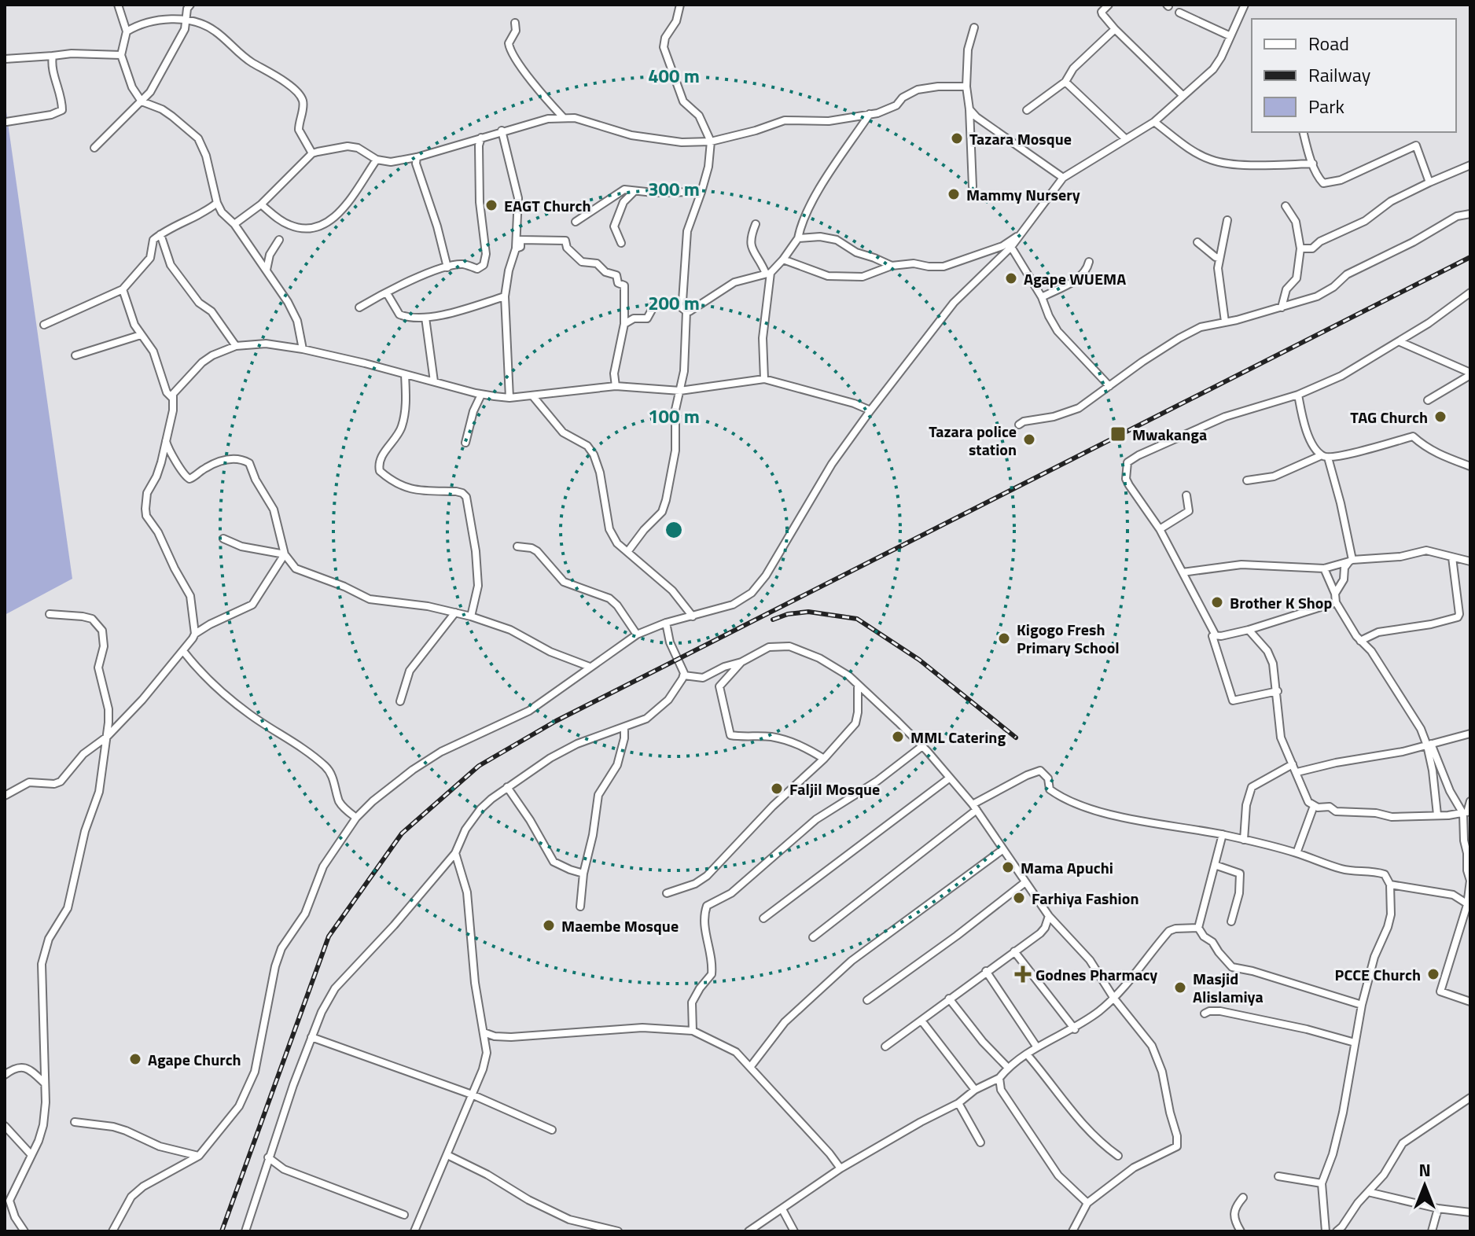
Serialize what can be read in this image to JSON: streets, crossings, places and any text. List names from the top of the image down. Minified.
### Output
{"places":{"other":["Tazara Mosque","Mammy Nursery","EAGT Church","Agape WUEMA","TAG Church","Tazara police station","Brother K Shop","Kigogo Fresh Primary School","MML Catering","Faljil Mosque","Mama Apuchi","Farhiya Fashion","Maembe Mosque","PCCE Church","Masjid Alislamiya","Agape Church"],"transit":["Mwakanga"],"health":["Godnes Pharmacy"]},"legend":["Road","Railway","Park"],"north":"top","rings":["400 m","300 m","200 m","100 m"]}
